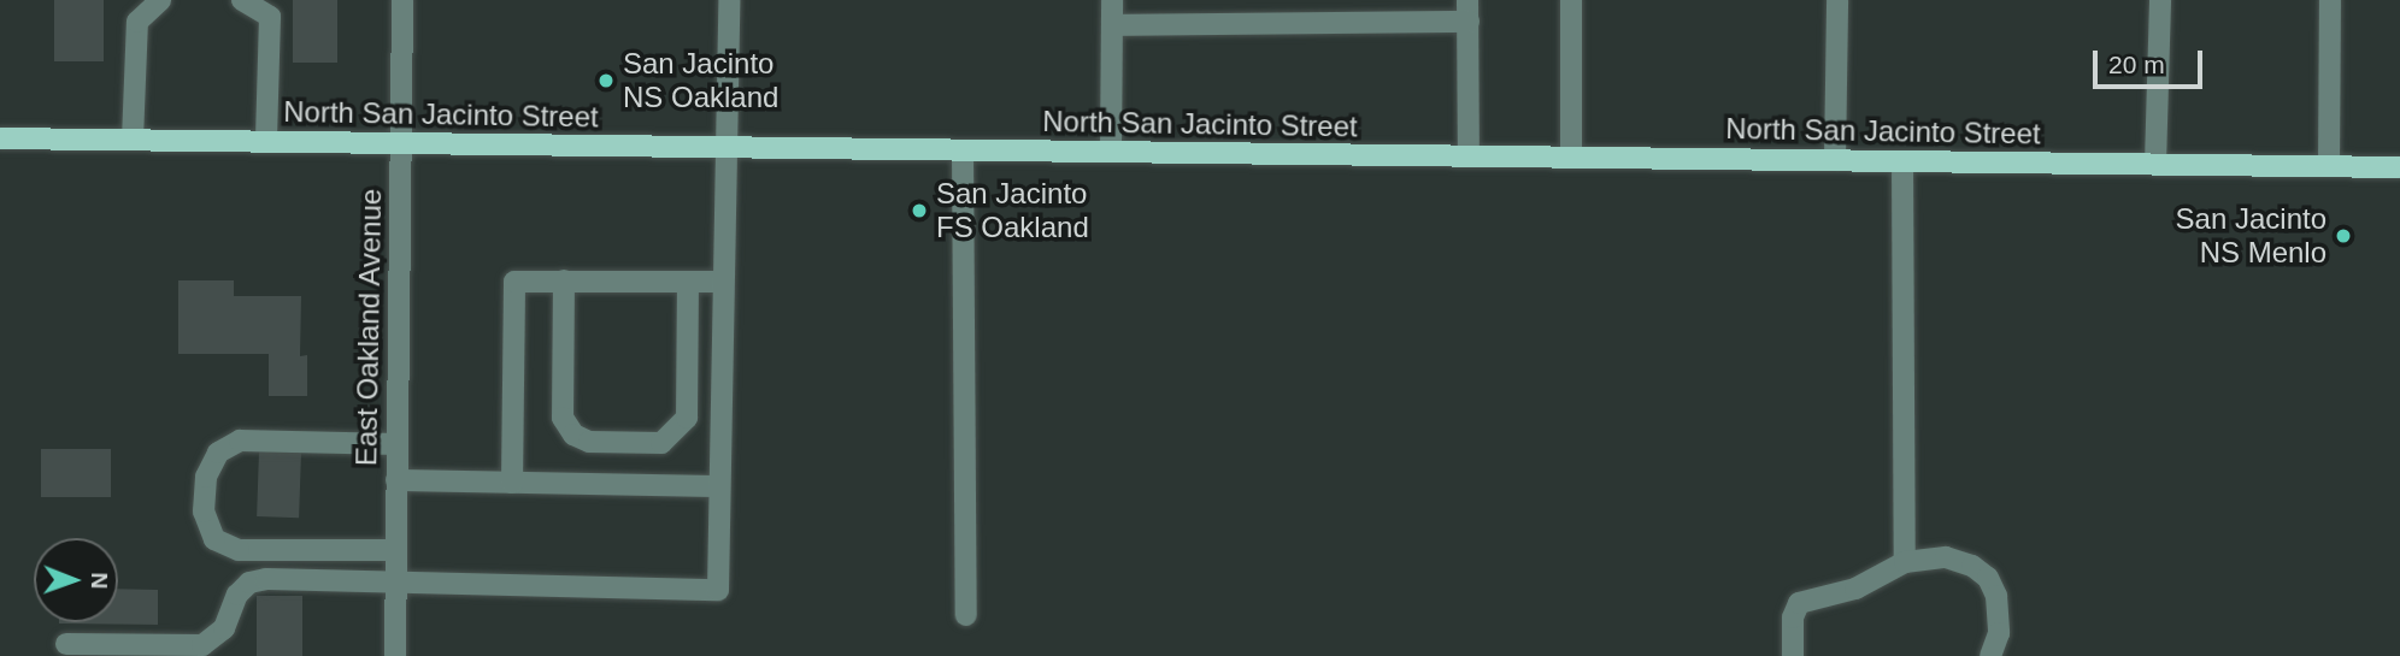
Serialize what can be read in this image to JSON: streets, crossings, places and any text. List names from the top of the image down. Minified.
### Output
{"streets":{"main road":["North San Jacinto Street"],"street":["East Oakland Avenue"]},"crossings":[["North San Jacinto Street","East Oakland Avenue"]],"places":["San Jacinto NS Oakland","San Jacinto FS Oakland","San Jacinto NS Menlo"],"scale_bar":"20 m","north":"right"}
